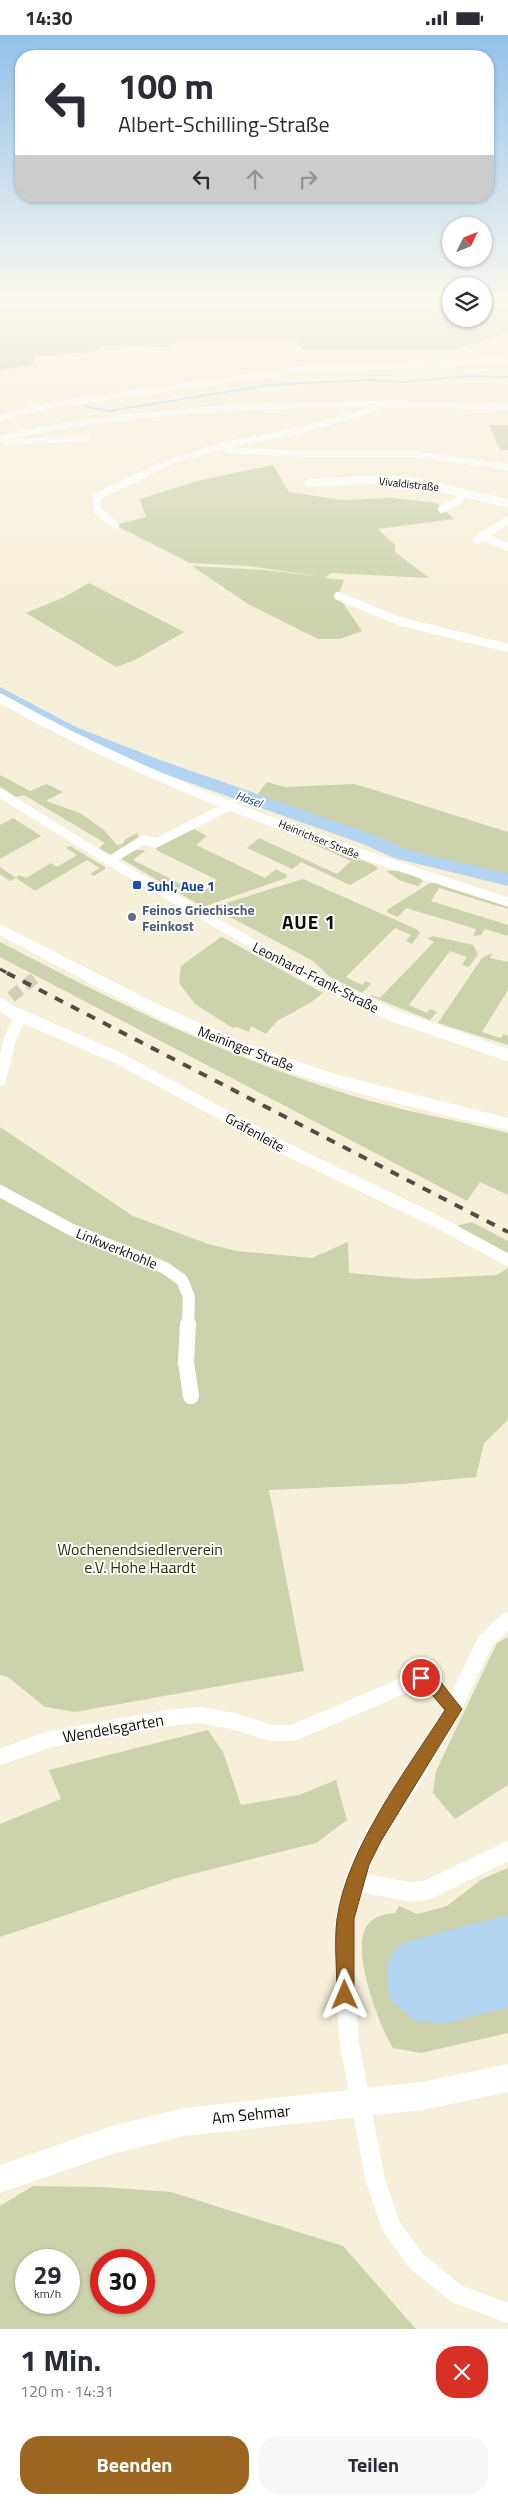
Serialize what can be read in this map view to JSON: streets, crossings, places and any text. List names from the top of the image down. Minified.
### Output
{"streets":{"main road":["Meininger Straße","Am Sehmar"],"street":["Vivaldistraße","Heinrichser Straße","Leonhard-Frank-Straße","Gräfenleite","Linkwerkhohle","Wendelsgarten"]},"districts":["AUE 1"],"water":["Hasel"],"parks":["Wochenendsiedlerverein e.V. Hohe Haardt"],"places":{"transit":["Suhl, Aue 1"],"other":["Feinos Griechische Feinkost"]},"north":"top right","page":{"status":"14:30","turn":["100 m","Albert-Schilling-Straße"],"speed":"29 km/h","limit":"30","heading":["1 Min.","120 m · 14:31"],"buttons":["Beenden","Teilen"]}}
